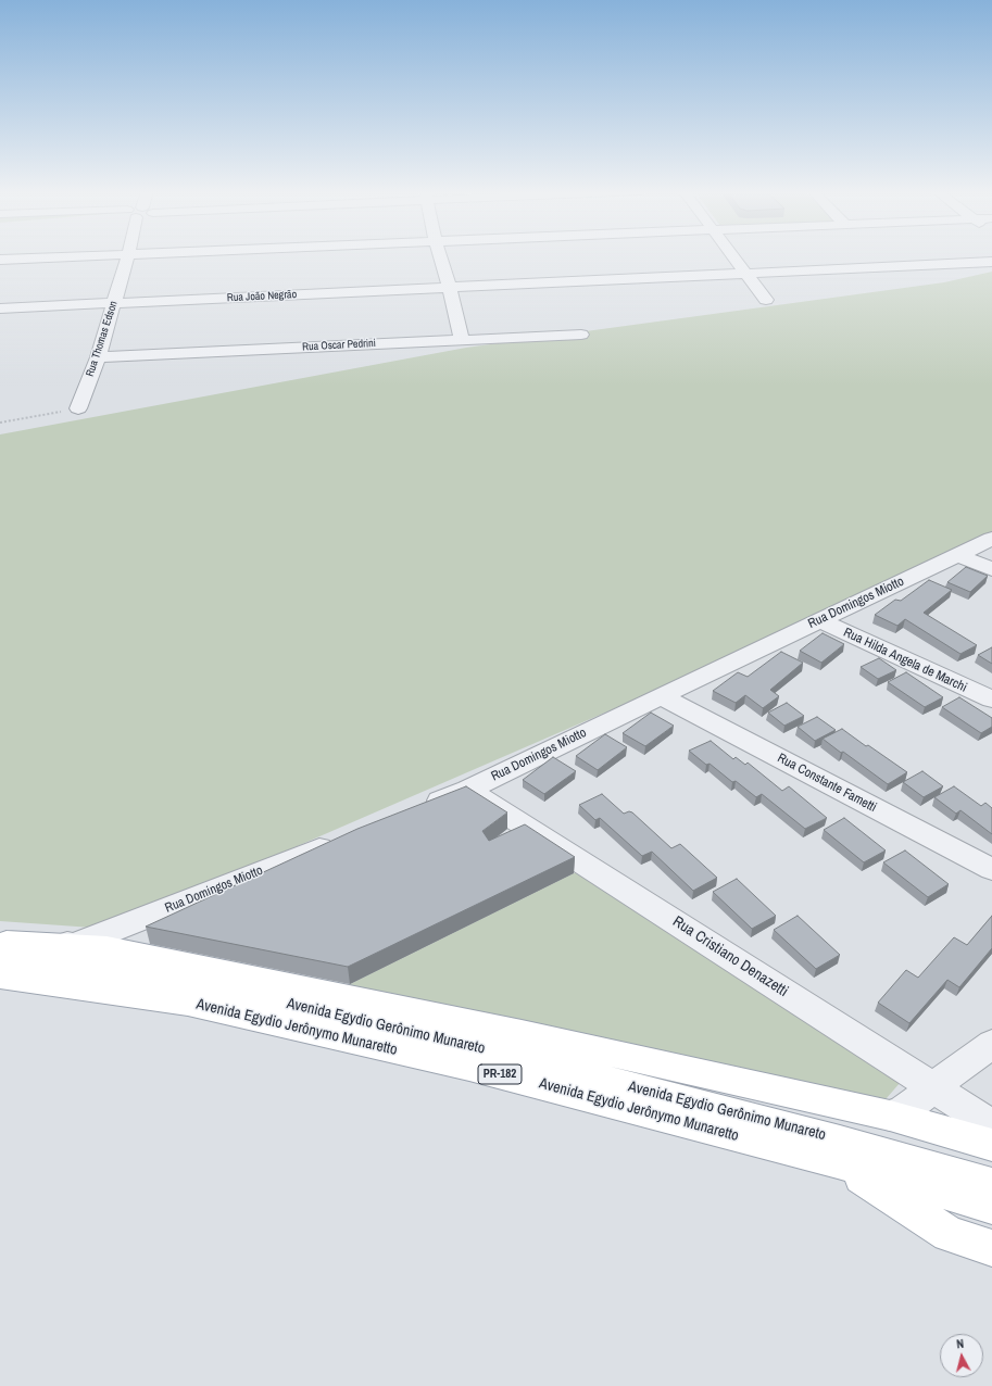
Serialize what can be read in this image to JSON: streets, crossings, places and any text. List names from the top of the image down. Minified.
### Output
{"streets":{"main road":["Avenida Egydio Gerônimo Munareto","Avenida Egydio Jerônymo Munaretto","PR-182"],"street":["Rua João Negrão","Rua Thomas Edson","Rua Oscar Pedrini","Rua Domingos Miotto","Rua Hilda Angela de Marchi","Rua Constante Fametti","Rua Cristiano Denazetti"]},"crossings":[["Rua João Negrão","Rua Thomas Edson"],["Rua Thomas Edson","Rua Oscar Pedrini"],["Rua Domingos Miotto","Rua Hilda Angela de Marchi"],["Rua Domingos Miotto","Rua Constante Fametti"],["Rua Domingos Miotto","Rua Cristiano Denazetti"]],"north":"top"}
